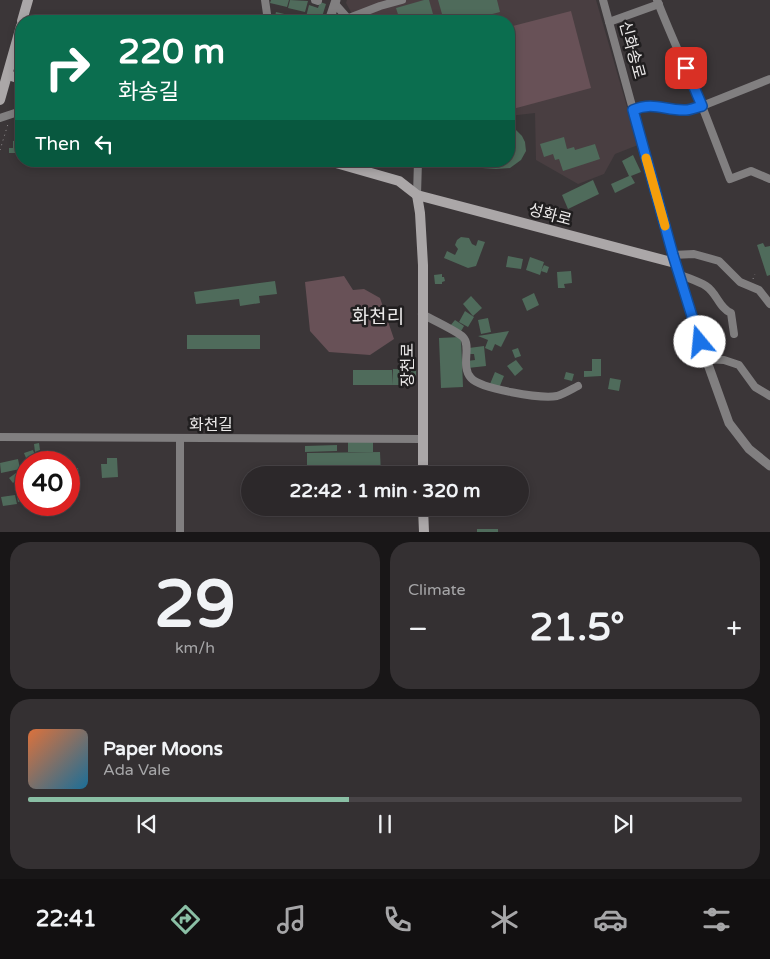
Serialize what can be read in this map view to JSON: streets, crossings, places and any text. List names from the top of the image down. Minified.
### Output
{"streets":{"main road":["성화로","장천로"],"street":["신화송로","화천길"]},"crossings":[["신화송로","성화로"],["성화로","장천로"],["장천로","화천길"]],"districts":["화천리"],"page":{"turn":["220 m","화송길"],"then":"Then","limit":"40","trip":"22:42 · 1 min · 320 m","tile":[["29","km/h"],"Climate"],"heat":["−","21.5°","+"],"song":["Paper Moons","Ada Vale"],"tabs":"22:41"}}
